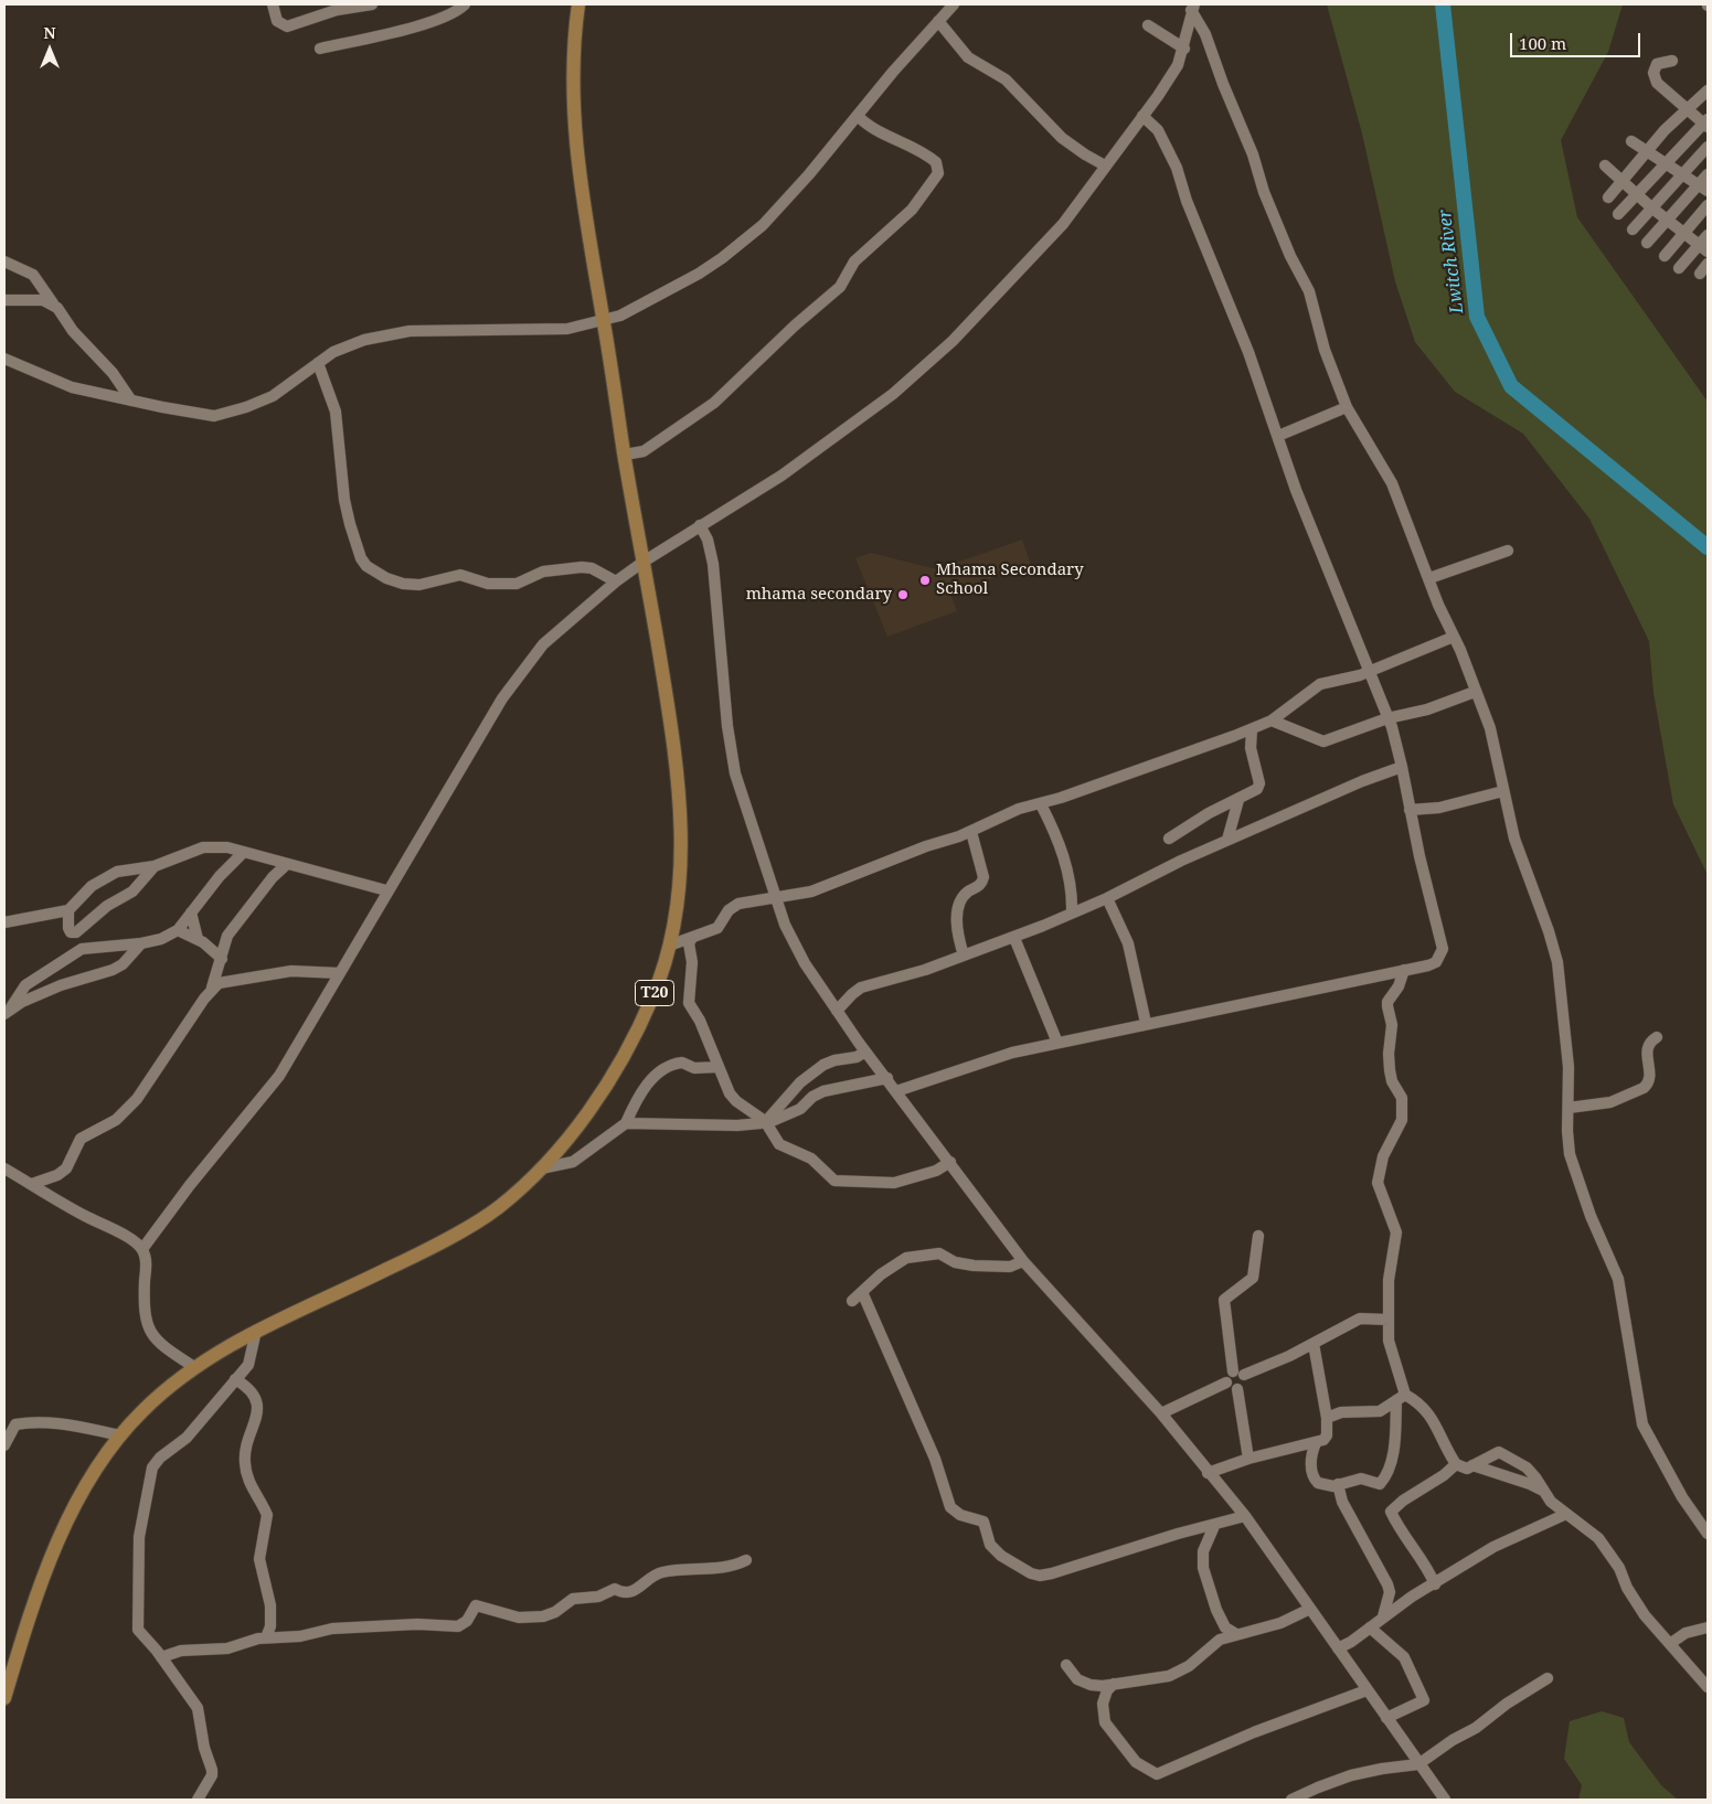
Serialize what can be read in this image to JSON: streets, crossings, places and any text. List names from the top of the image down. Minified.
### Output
{"streets":{"main road":["T20"]},"water":["Lwitch River"],"places":["Mhama Secondary School","mhama secondary"],"scale_bar":"100 m","north":"top"}
